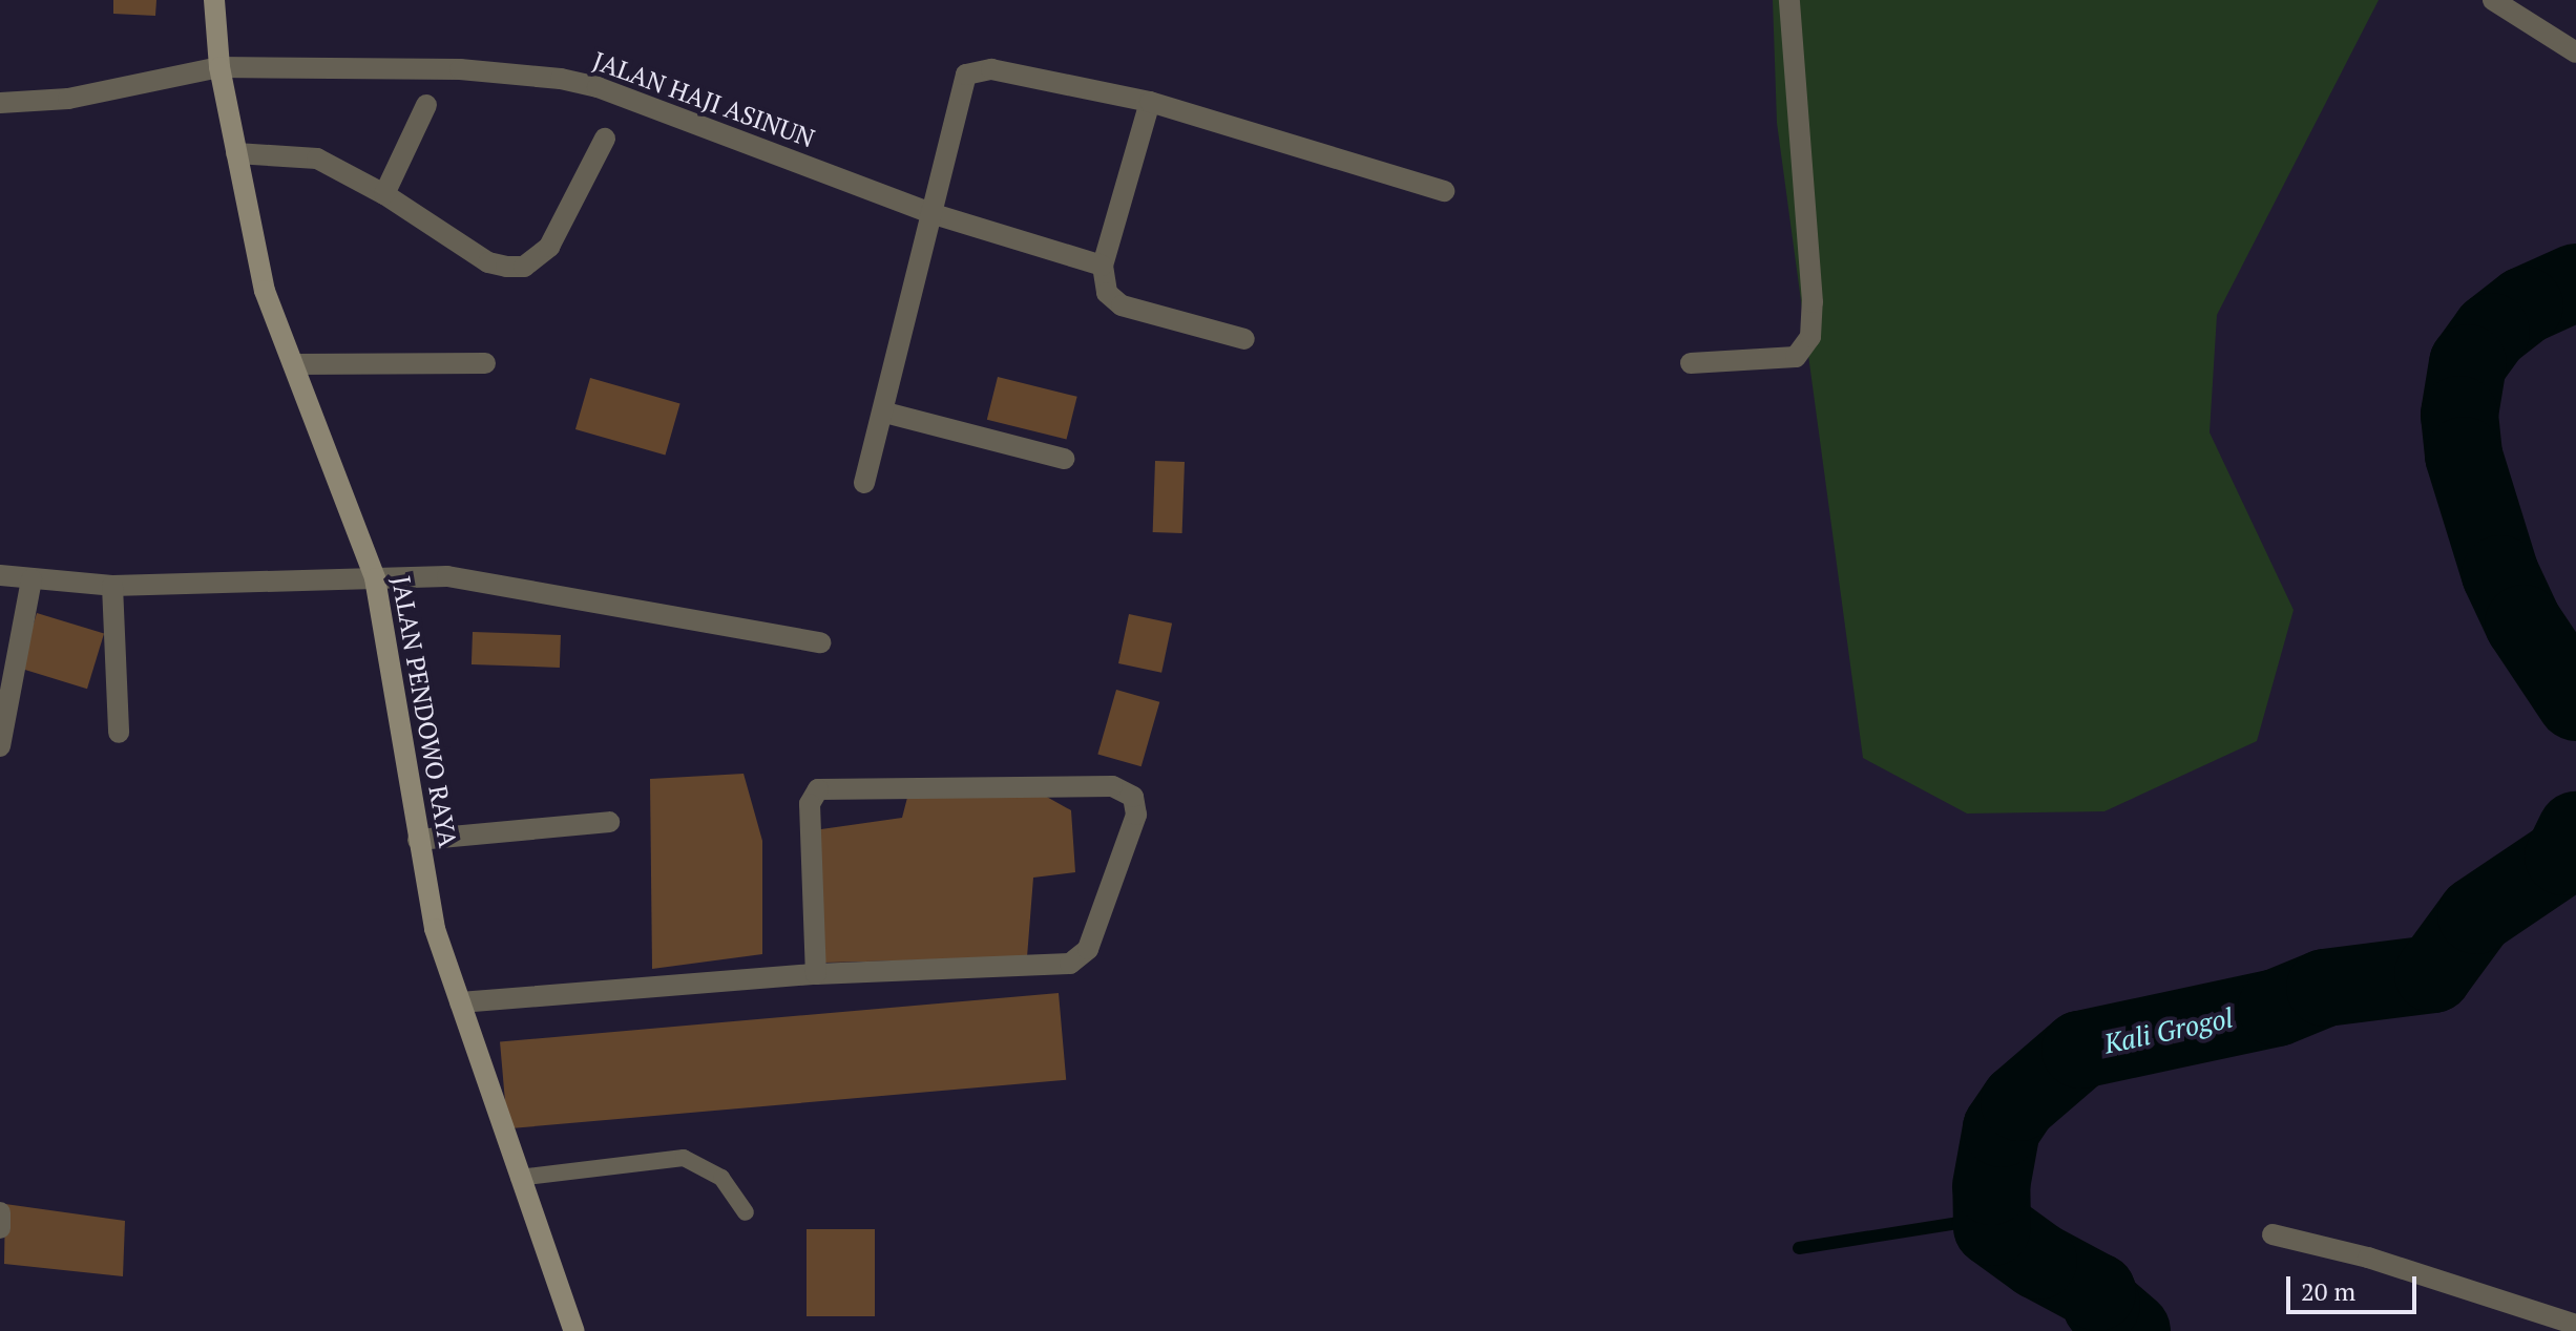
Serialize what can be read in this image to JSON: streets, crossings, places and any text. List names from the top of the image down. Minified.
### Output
{"streets":{"street":["JALAN HAJI ASINUN","JALAN PENDOWO RAYA"]},"crossings":[["JALAN HAJI ASINUN","JALAN PENDOWO RAYA"]],"water":["Kali Grogol"],"scale_bar":"20 m"}
